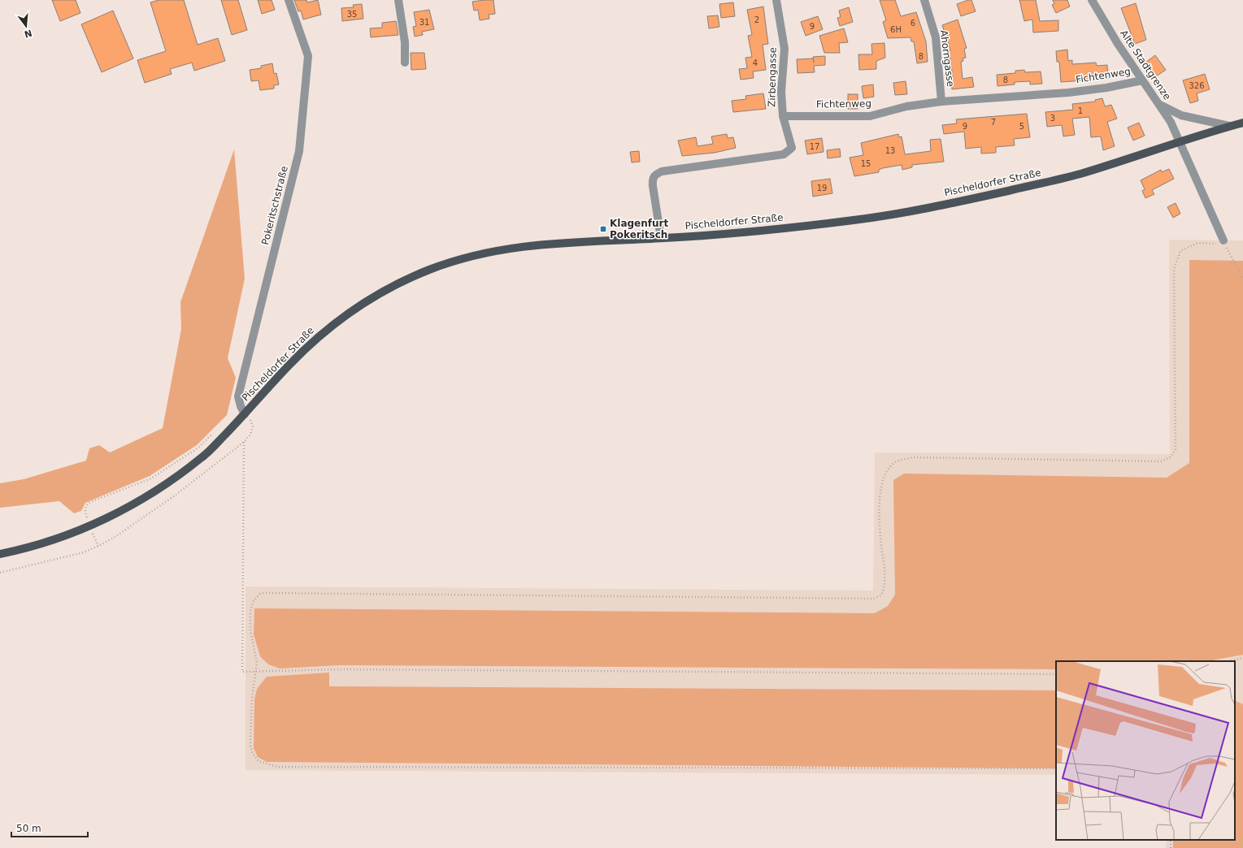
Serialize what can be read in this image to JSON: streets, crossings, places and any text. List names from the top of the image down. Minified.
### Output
{"streets":{"main road":["Pischeldorfer Straße"],"street":["Ahorngasse","Alte Stadtgrenze","Fichtenweg","Zirbengasse","Pokeritschstraße"]},"crossings":[["Ahorngasse","Fichtenweg"],["Alte Stadtgrenze","Fichtenweg"],["Alte Stadtgrenze","Pischeldorfer Straße"],["Fichtenweg","Zirbengasse"],["Pischeldorfer Straße","Pokeritschstraße"]],"places":{"transit":["Klagenfurt Pokeritsch"]},"house_numbers":["35","2","31","6","9","6H","8","4","8","326","1","3","7","9","5","17","13","15","19"],"scale_bar":"50 m","north":"bottom"}
